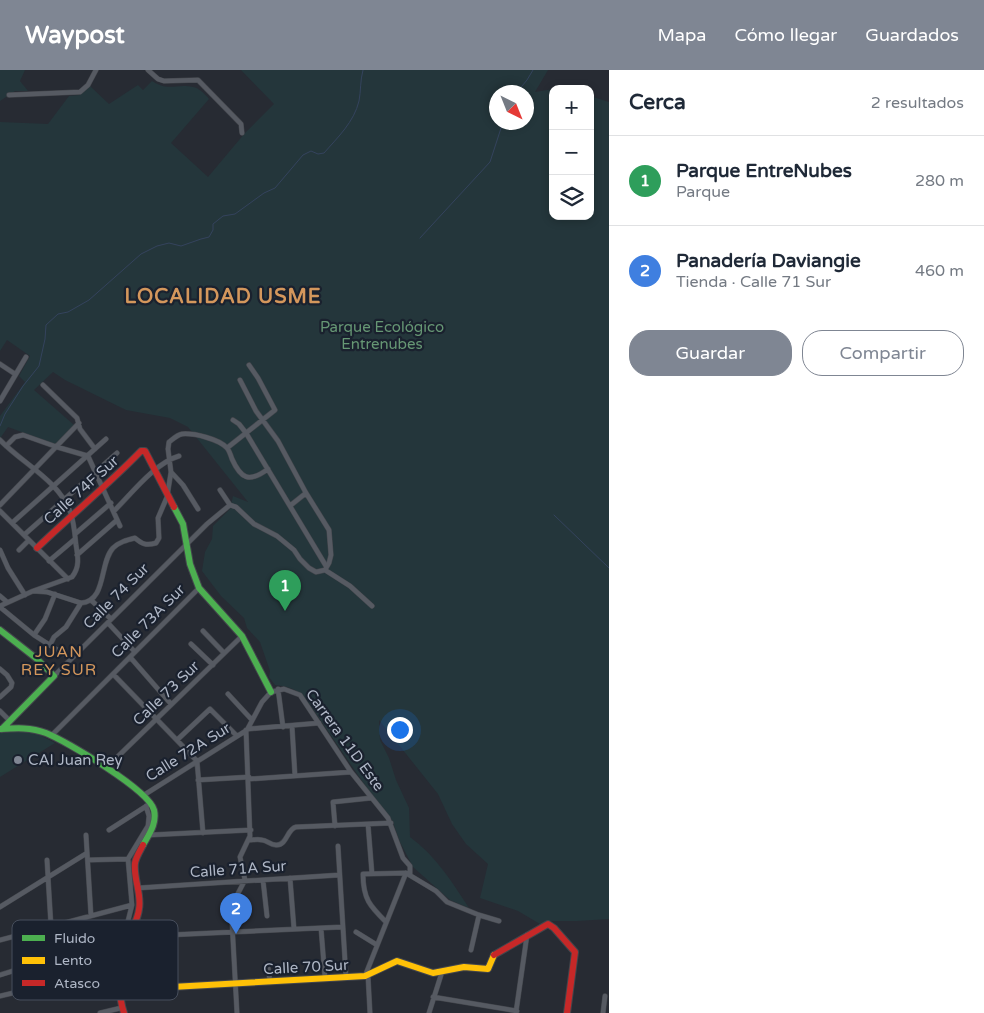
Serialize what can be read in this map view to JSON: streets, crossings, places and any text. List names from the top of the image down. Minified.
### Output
{"streets":{"street":["Calle 74F Sur","Calle 74 Sur","Calle 73A Sur","Calle 73 Sur","Carrera 11D Este","Calle 72A Sur","Calle 71A Sur","Calle 70 Sur"]},"crossings":[["Carrera 11D Este","Calle 72A Sur"]],"districts":["LOCALIDAD USME","JUAN REY SUR"],"parks":["Parque Ecológico Entrenubes"],"places":["CAI Juan Rey"],"legend":["Fluido","Lento","Atasco"],"north":"bottom right","page":{"header":"Waypost","nav":["Mapa","Cómo llegar","Guardados"],"heading":["Cerca","2 resultados"],"map_buttons":["+","−"],"list":[{"mark":"1","name":"Parque EntreNubes","note":"Parque","value":"280 m"},{"mark":"2","name":"Panadería Daviangie","note":"Tienda · Calle 71 Sur","value":"460 m"}],"buttons":["Guardar","Compartir"],"pins":["1","2"]}}
